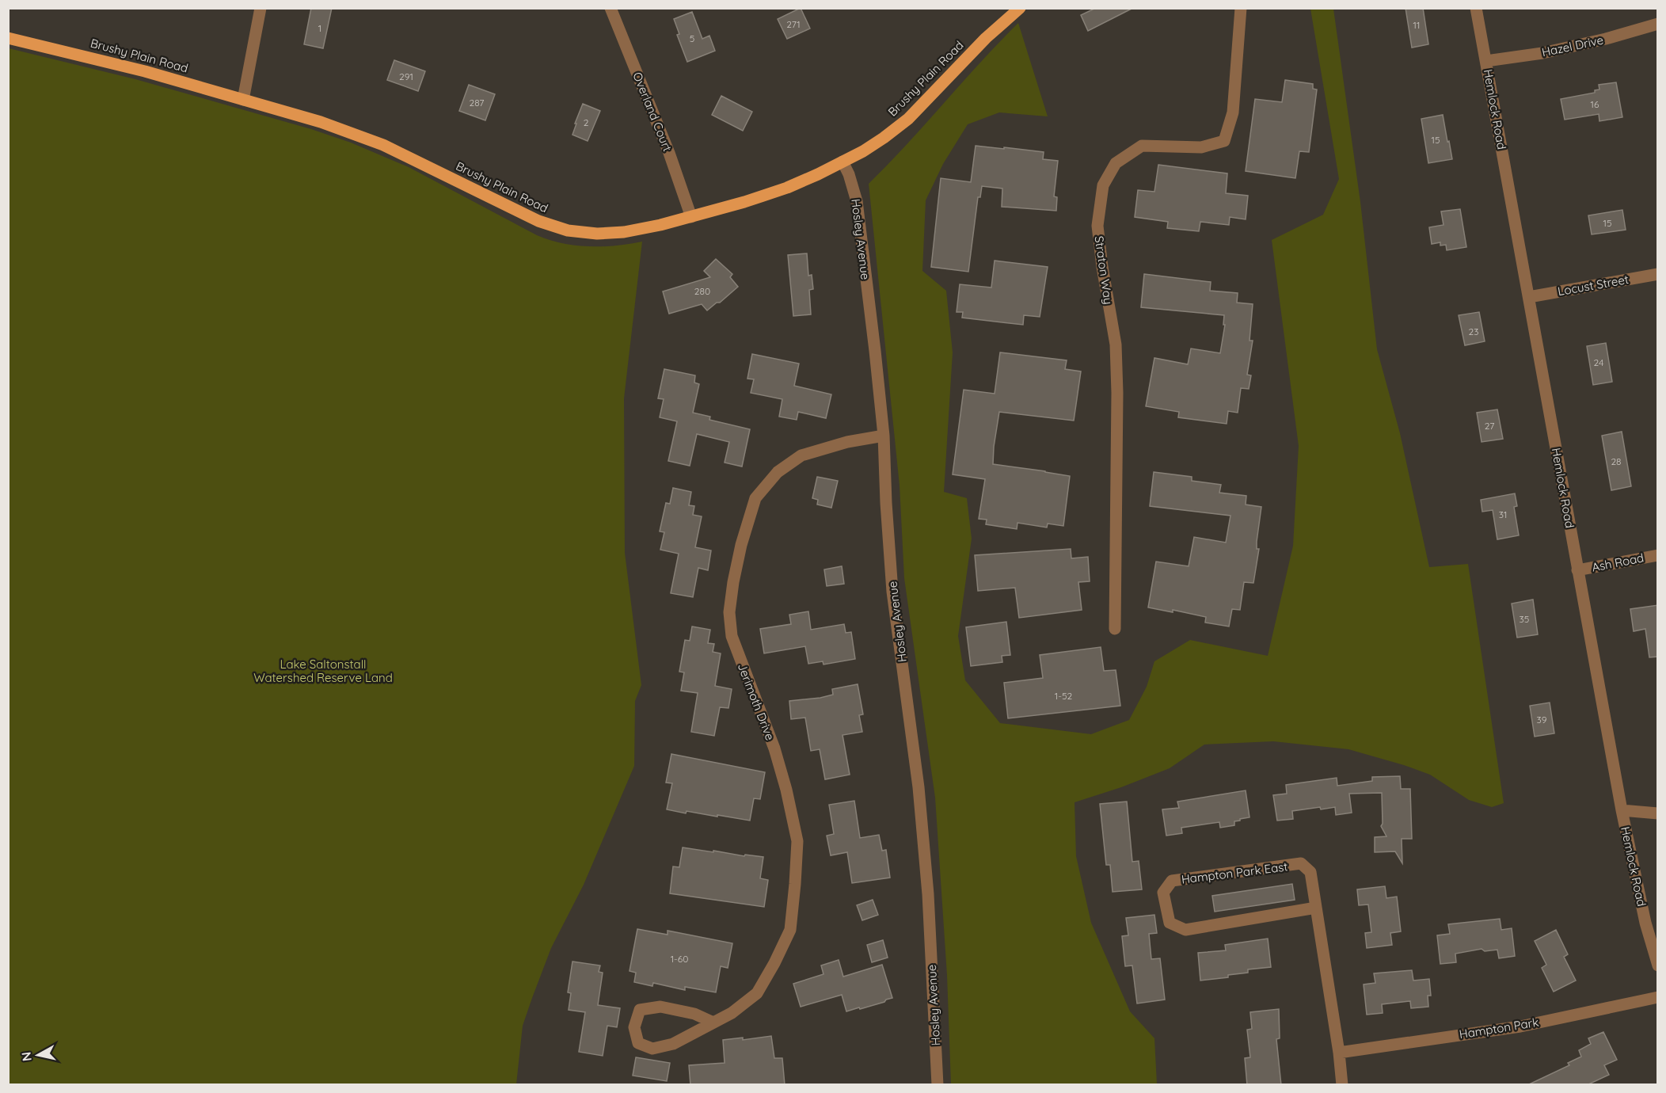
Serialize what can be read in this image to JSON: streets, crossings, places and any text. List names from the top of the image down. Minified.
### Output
{"streets":{"main road":["Brushy Plain Road"],"street":["Hazel Drive","Hemlock Road","Overland Court","Hosley Avenue","Straton Way","Locust Street","Ash Road","Jerimoth Drive","Hampton Park East","Hampton Park"]},"crossings":[["Hazel Drive","Hemlock Road"],["Brushy Plain Road","Overland Court"],["Brushy Plain Road","Hosley Avenue"],["Hemlock Road","Locust Street"],["Hemlock Road","Ash Road"],["Hosley Avenue","Jerimoth Drive"],["Hampton Park East","Hampton Park"]],"parks":["Lake Saltonstall Watershed Reserve Land"],"house_numbers":["271","11","1","5","291","287","16","2","15","15","280","23","24","27","28","31","35","1-52","39","1-60"],"north":"left"}
